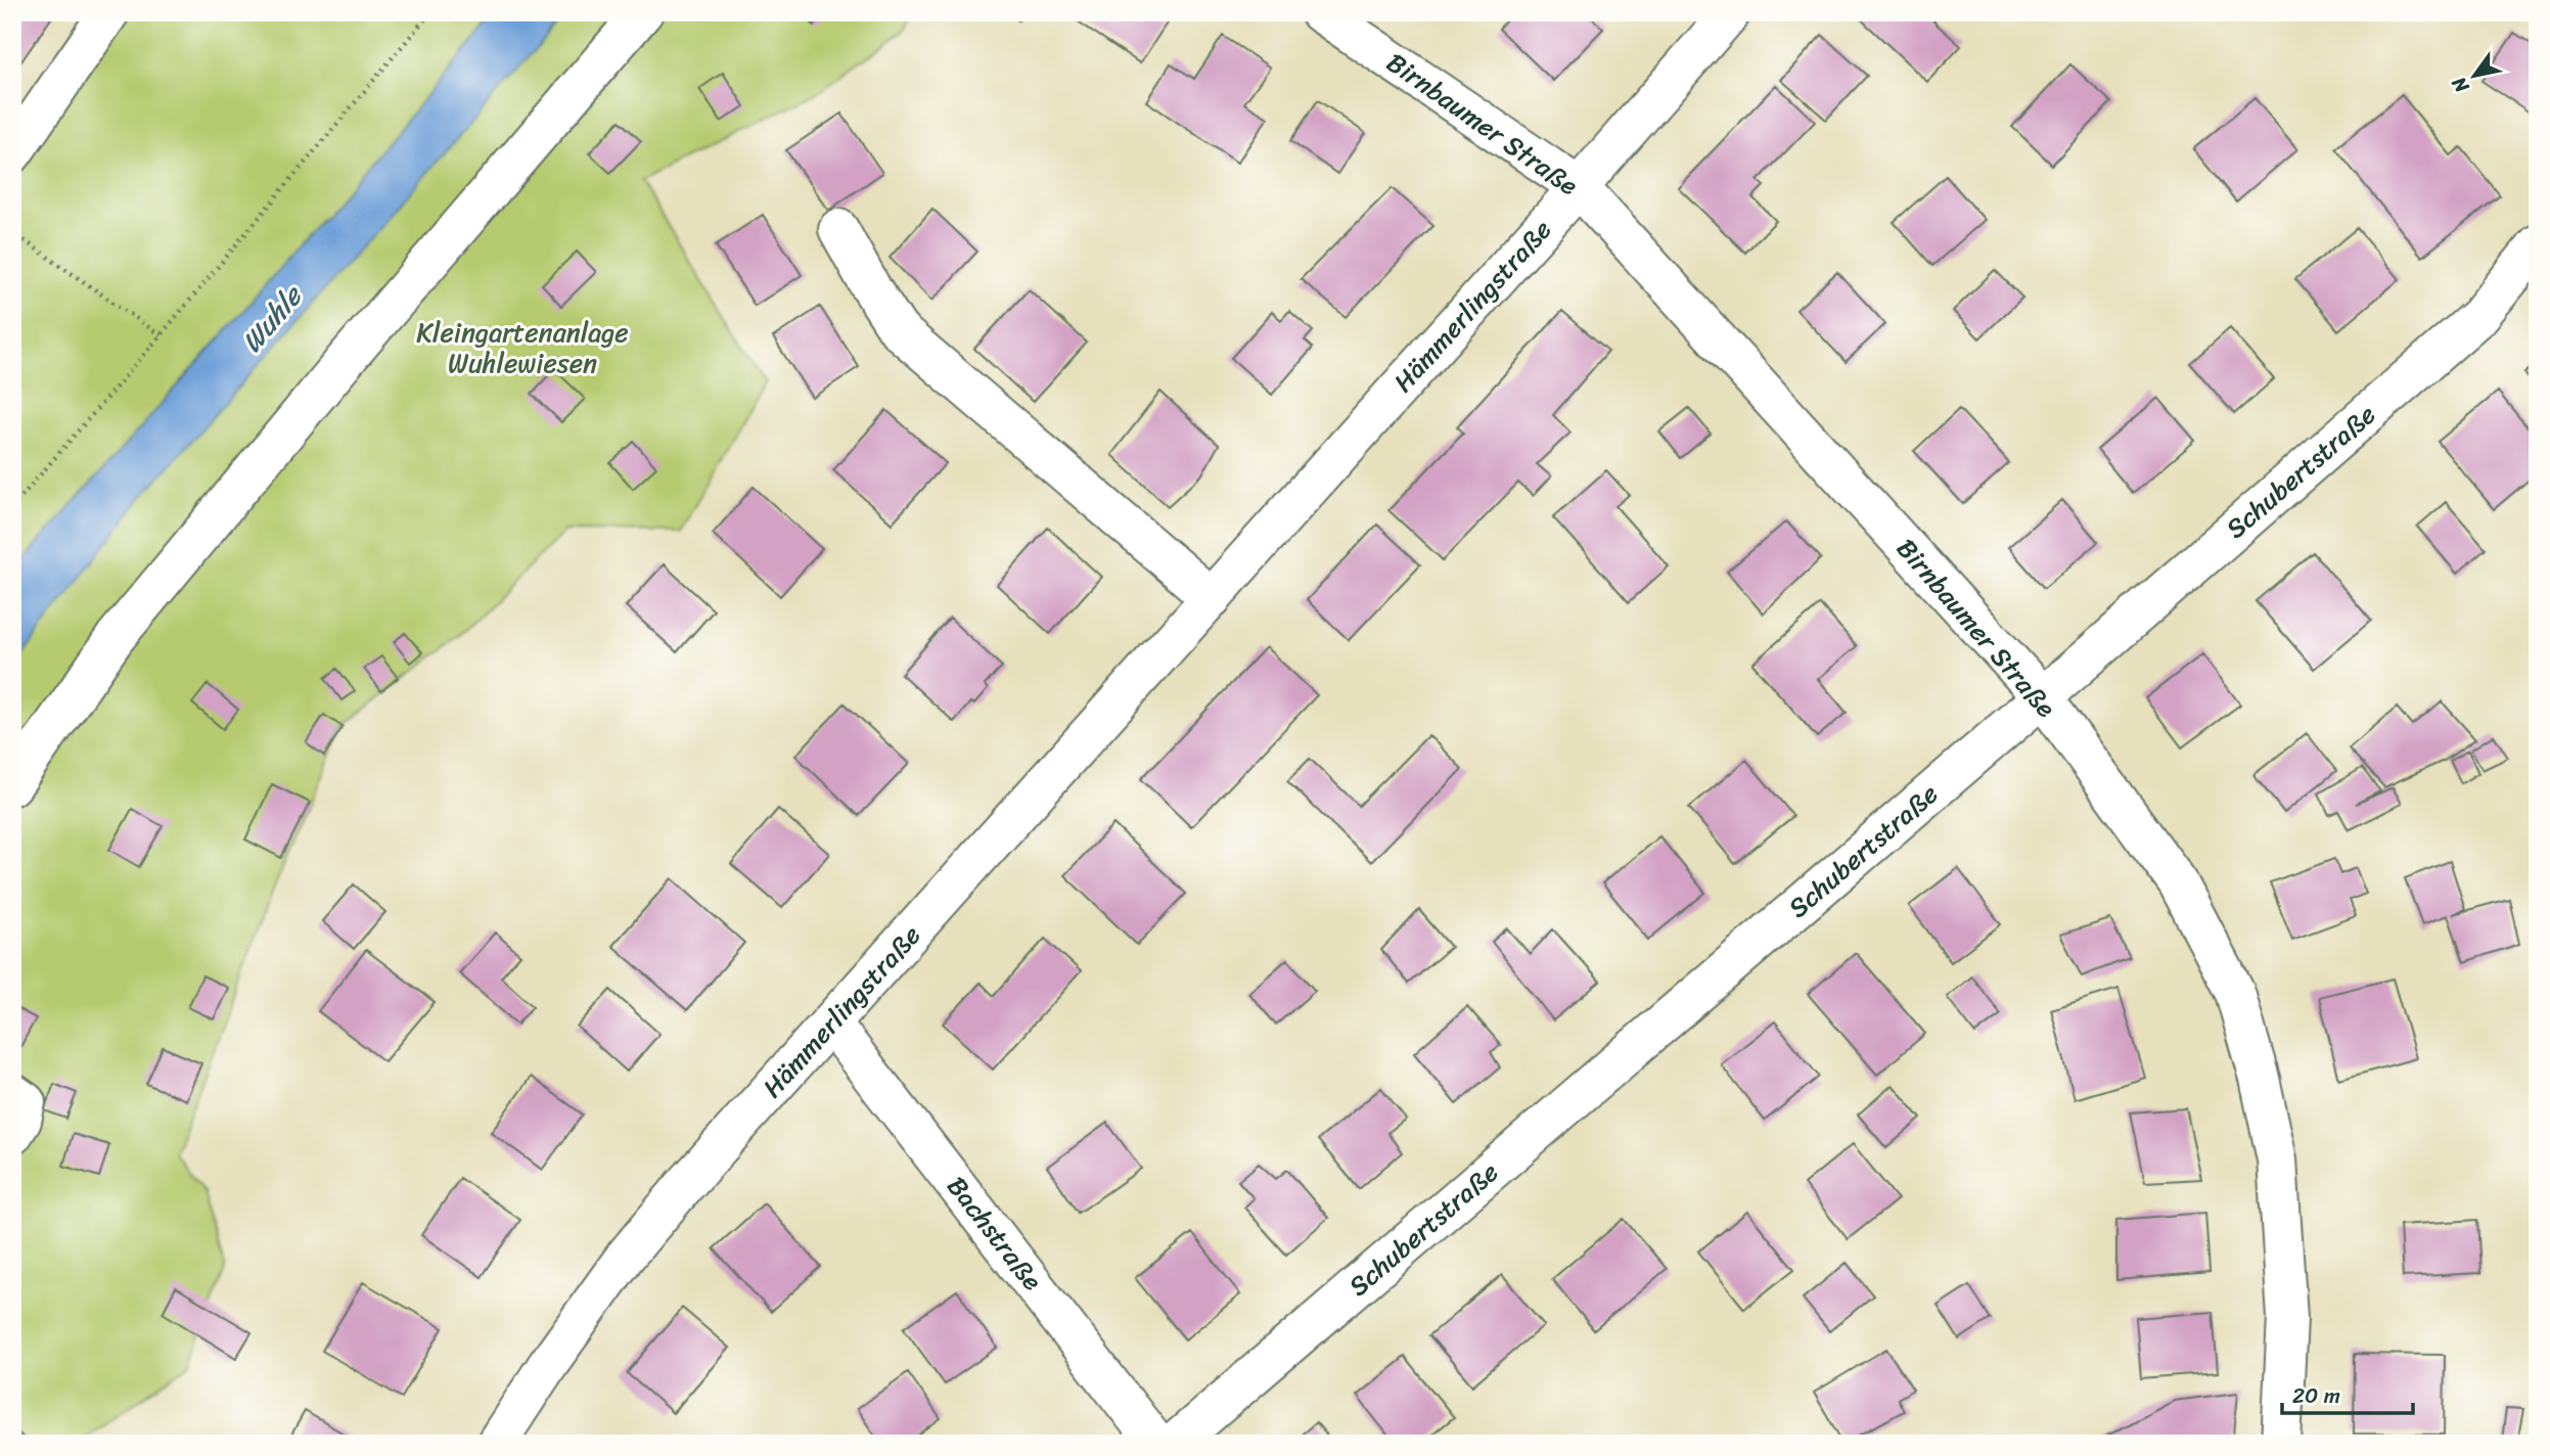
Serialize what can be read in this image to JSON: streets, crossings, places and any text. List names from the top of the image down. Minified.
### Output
{"streets":{"street":["Birnbaumer Straße","Hämmerlingstraße","Schubertstraße","Bachstraße"]},"crossings":[["Birnbaumer Straße","Hämmerlingstraße"],["Birnbaumer Straße","Schubertstraße"],["Hämmerlingstraße","Bachstraße"]],"water":["Wuhle"],"parks":["Kleingartenanlage Wuhlewiesen"],"scale_bar":"20 m","north":"bottom left"}
